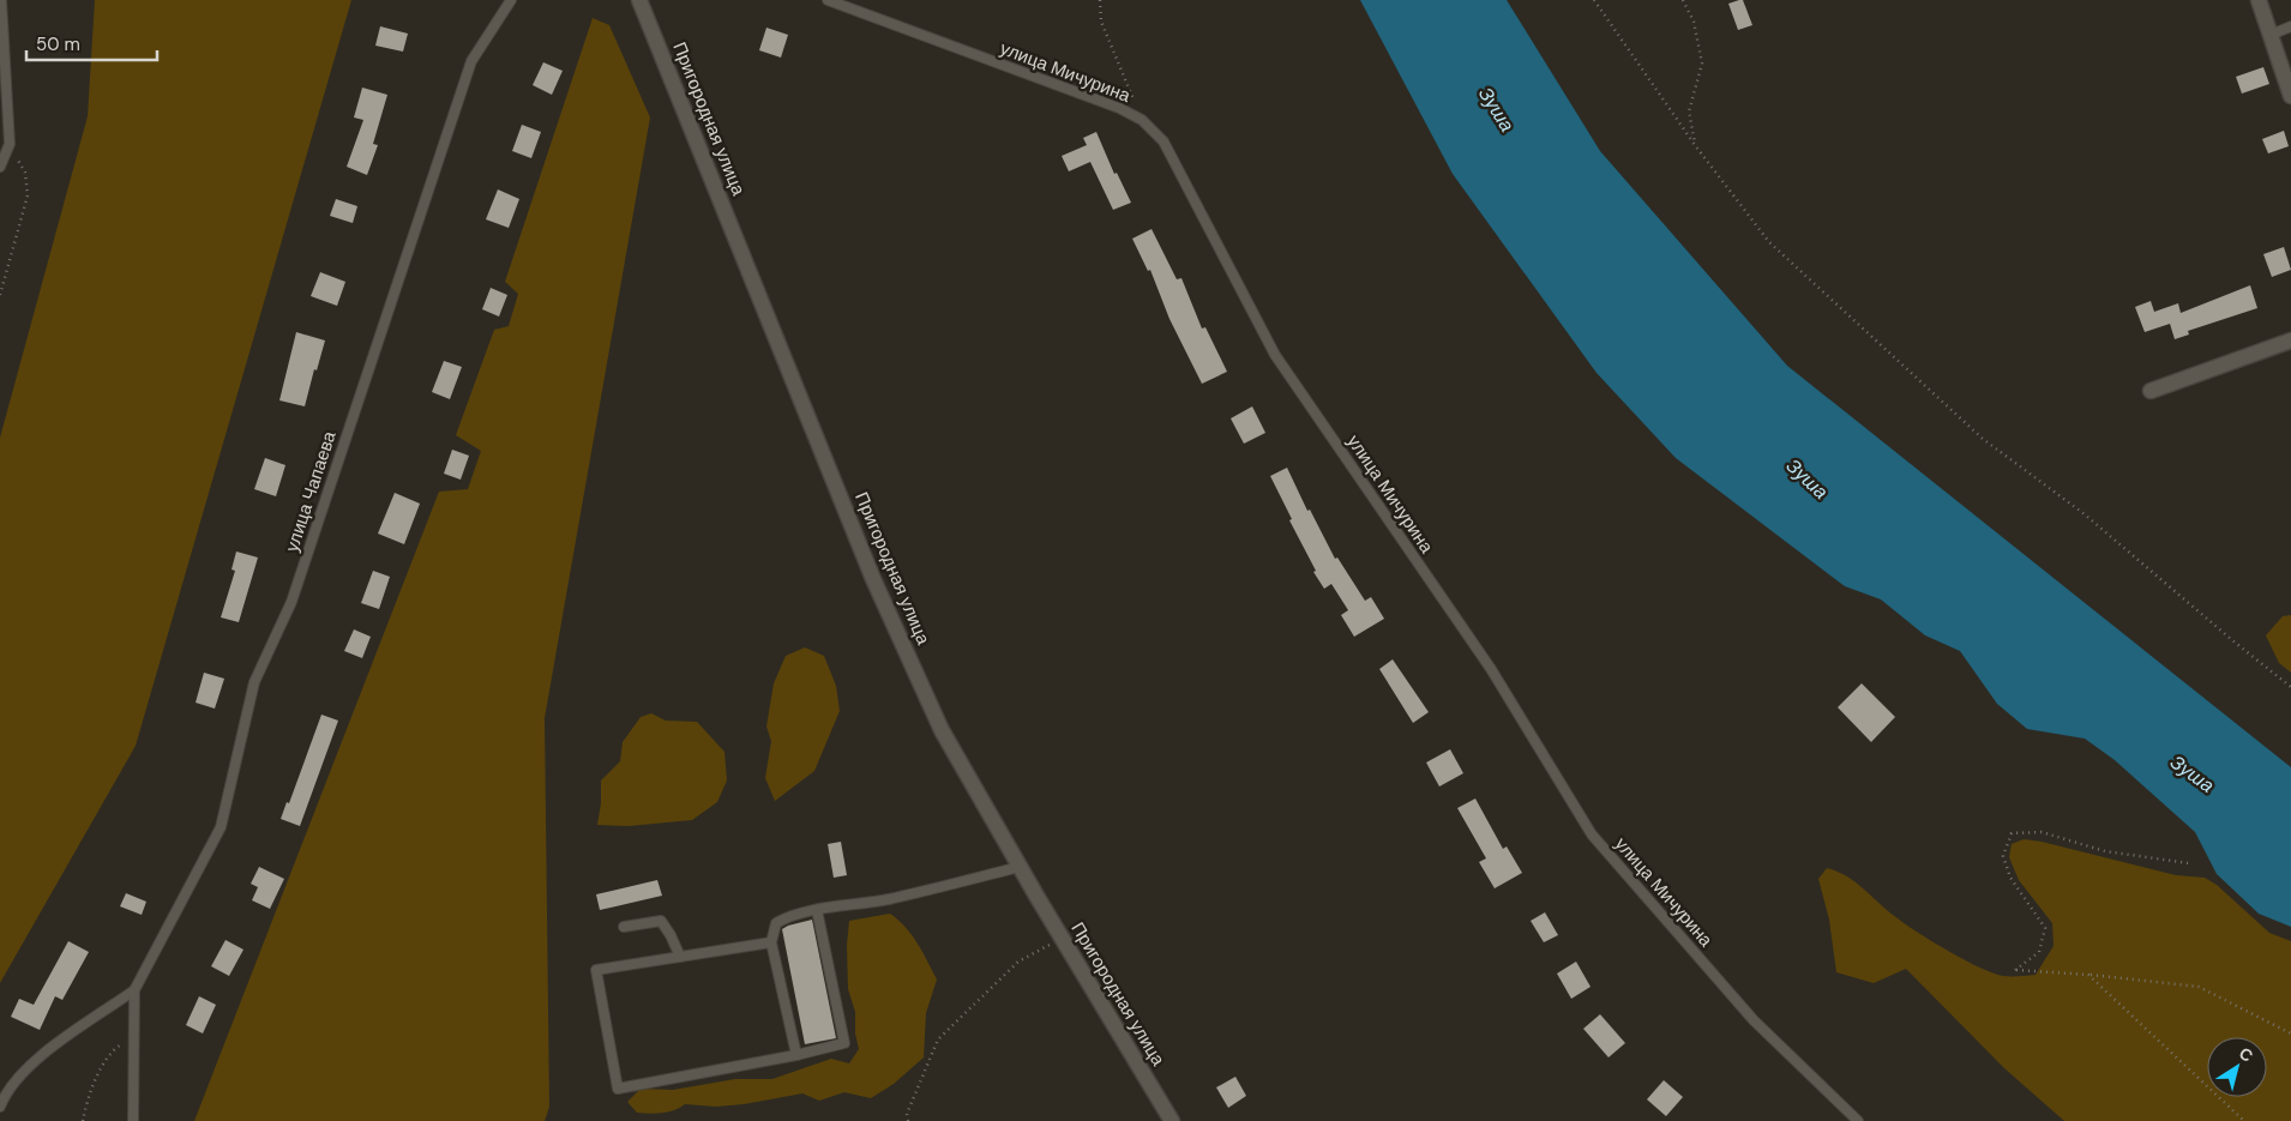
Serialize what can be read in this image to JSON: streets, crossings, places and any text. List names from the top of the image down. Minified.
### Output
{"streets":{"street":["Пригородная улица"],"lane":["улица Мичурина","улица Чапаева"]},"water":["Зуша"],"scale_bar":"50 m","north":"top right"}
